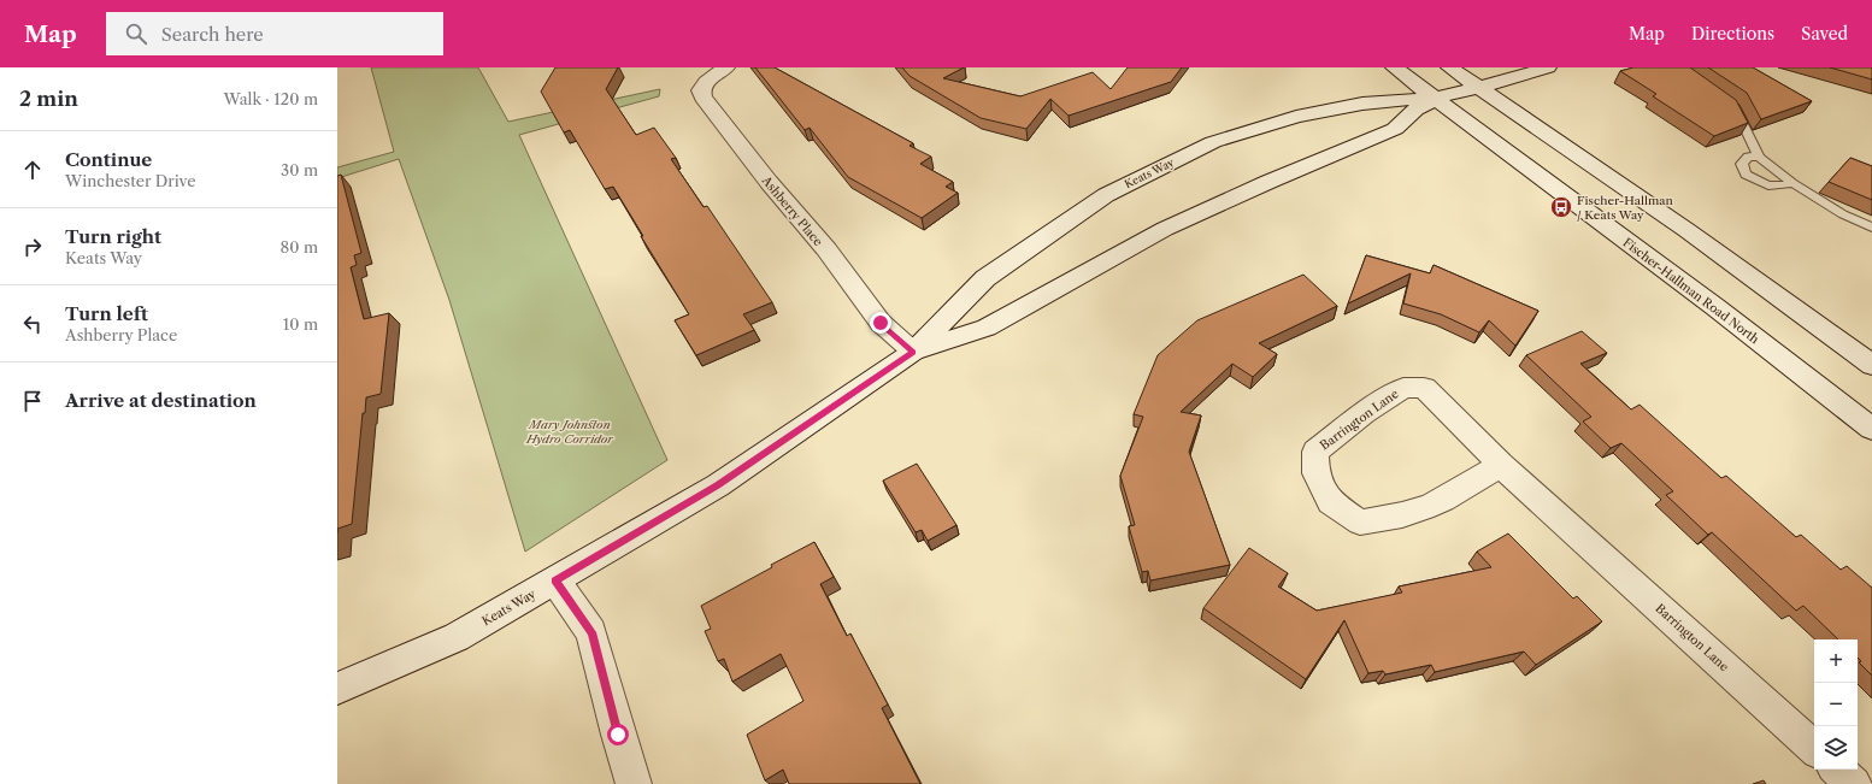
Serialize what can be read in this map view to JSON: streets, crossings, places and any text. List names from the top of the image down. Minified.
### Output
{"streets":{"street":["Keats Way","Ashberry Place","Fischer-Hallman Road North","Barrington Lane"]},"crossings":[["Keats Way","Ashberry Place"],["Keats Way","Fischer-Hallman Road North"]],"parks":["Mary Johnston Hydro Corridor"],"places":{"bus stop":["Fischer-Hallman / Keats Way"]},"page":{"header":"Map","search":"Search here","nav":["Map","Directions","Saved"],"heading":["2 min","Walk · 120 m"],"list":[["Continue","Winchester Drive","30 m"],["Turn right","Keats Way","80 m"],["Turn left","Ashberry Place","10 m"],"Arrive at destination"],"map_buttons":["+","−"]}}
